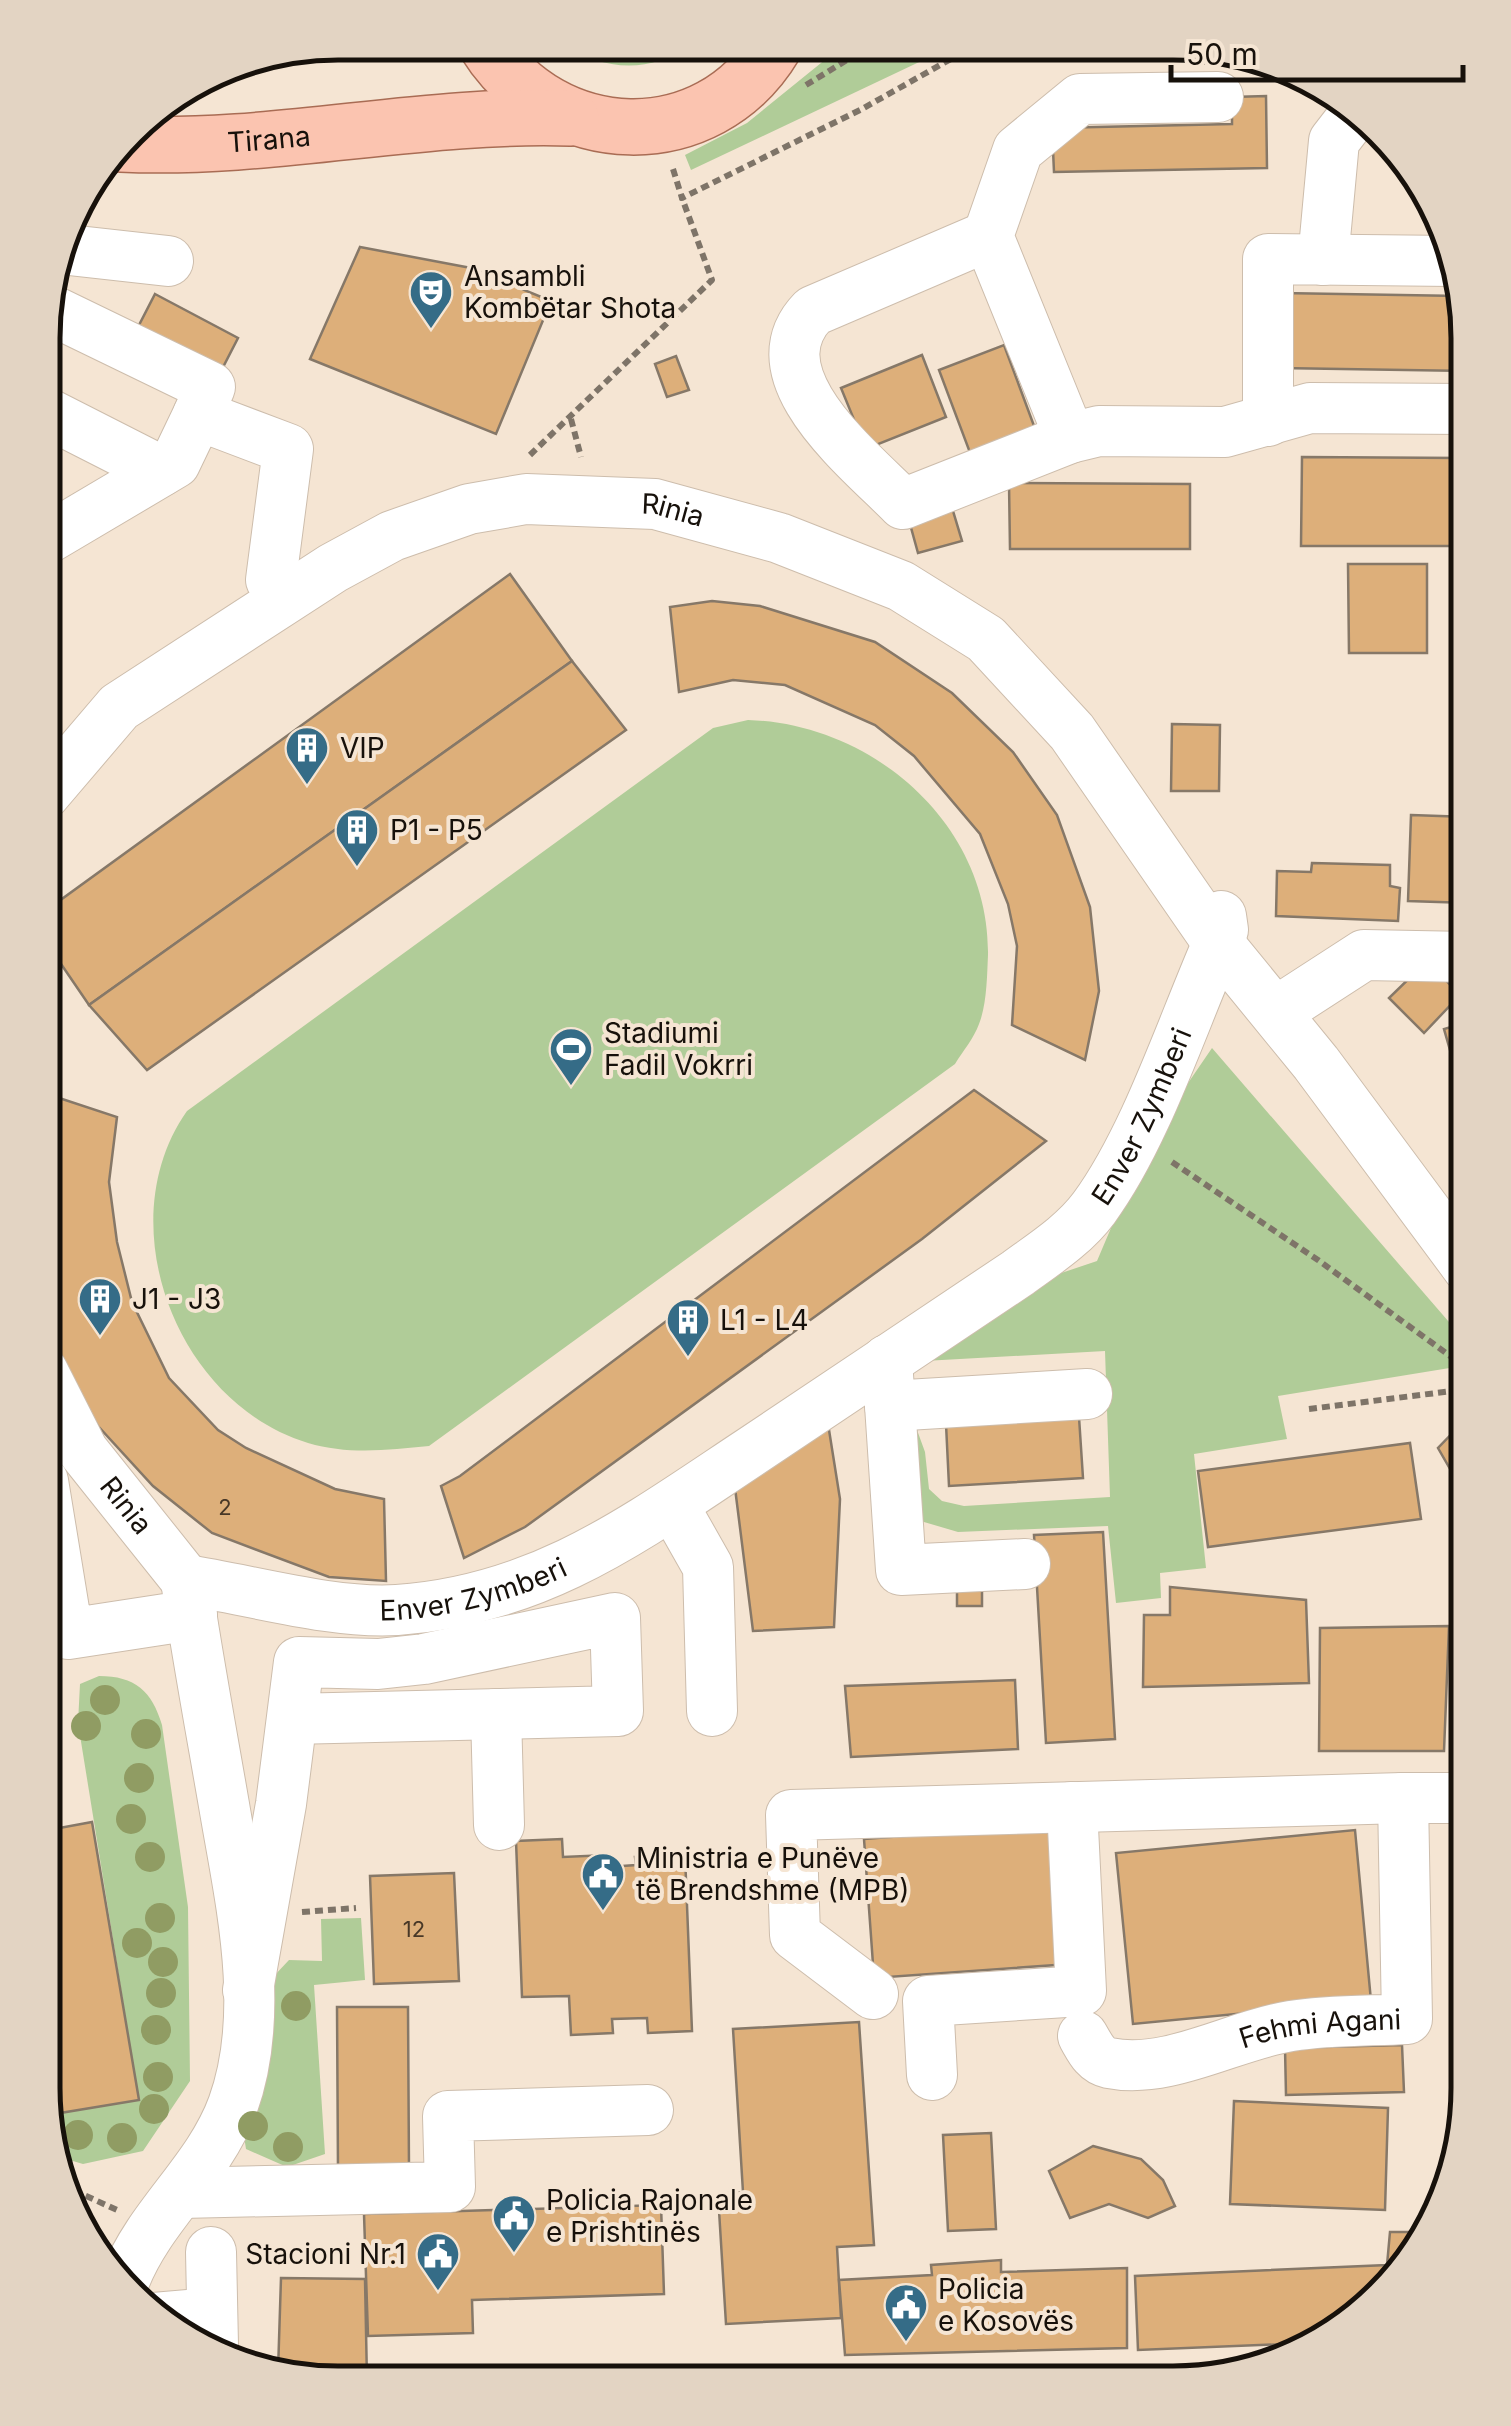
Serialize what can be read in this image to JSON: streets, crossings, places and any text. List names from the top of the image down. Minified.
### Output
{"streets":{"main road":["Tirana"],"street":["Rinia","Enver Zymberi","Fehmi Agani"]},"crossings":[["Rinia","Enver Zymberi"]],"places":{"theatre":["Ansambli Kombëtar Shota"],"building":["VIP","P1 - P5","J1 - J3","L1 - L4"],"sports":["Stadiumi Fadil Vokrri"],"public building":["Ministria e Punëve të Brendshme (MPB)","Policia Rajonale e Prishtinës","Stacioni Nr.1","Policia e Kosovës"]},"house_numbers":["2","12"],"scale_bar":"50 m"}
